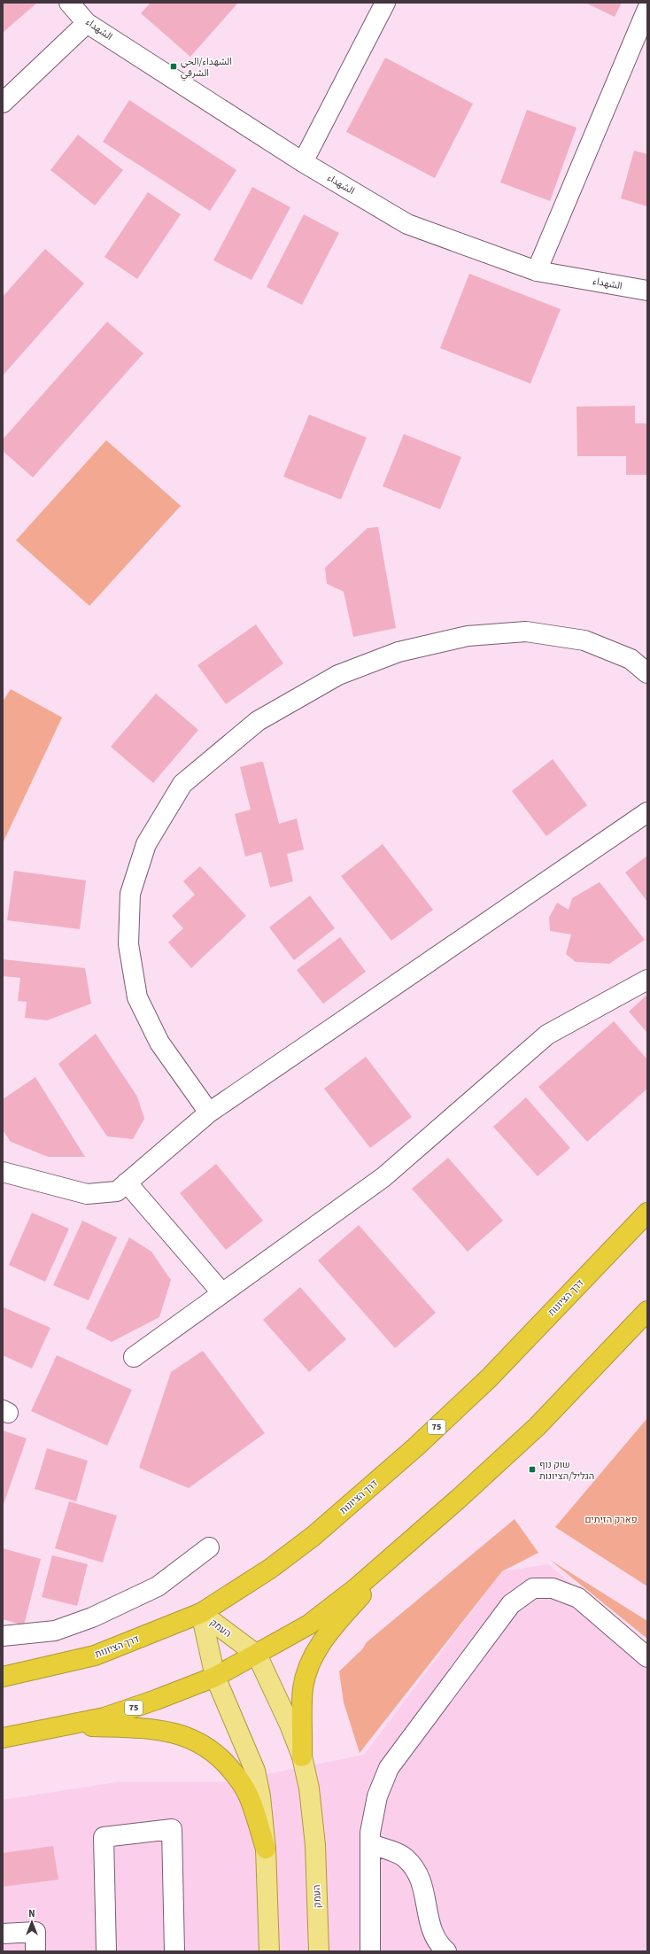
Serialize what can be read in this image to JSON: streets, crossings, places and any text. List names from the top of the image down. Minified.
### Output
{"streets":{"highway":["דרך הציונות","75"],"main road":["העמק"],"street":["الشهداء"]},"crossings":[["דרך הציונות","העמק"],["75","העמק"]],"parks":["פארק הזיתים"],"places":{"transit":["الشهداء/الحي الشرقي","שוק נוף הגליל/הציונות"]},"north":"top"}
